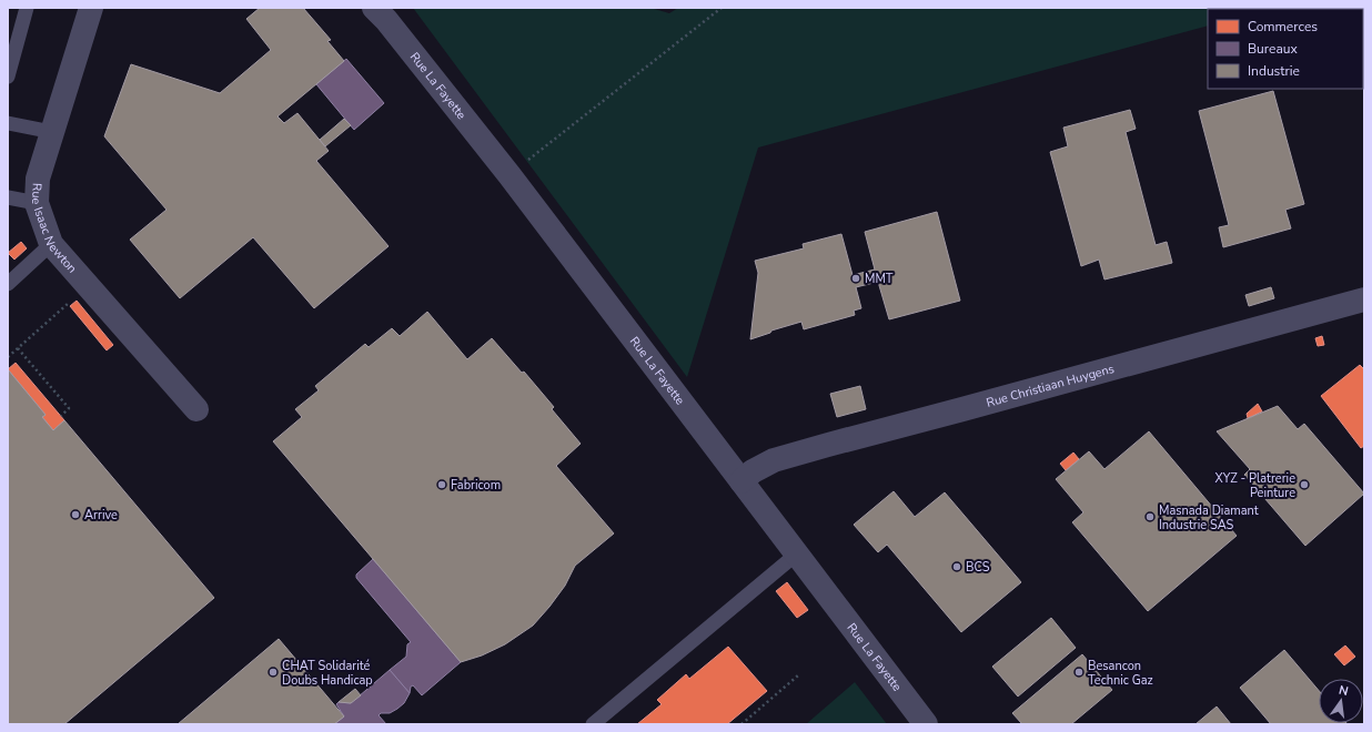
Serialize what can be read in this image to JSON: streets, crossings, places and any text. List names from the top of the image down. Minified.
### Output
{"streets":{"street":["Rue La Fayette","Rue Isaac Newton","Rue Christiaan Huygens"]},"crossings":[["Rue La Fayette","Rue Christiaan Huygens"]],"places":["MMT","Fabricom","XYZ - Platrerie Peinture","Arrive","Masnada Diamant Industrie SAS","BCS","CHAT Solidarité Doubs Handicap","Besancon Technic Gaz"],"legend":["Commerces","Bureaux","Industrie"],"north":"top"}
